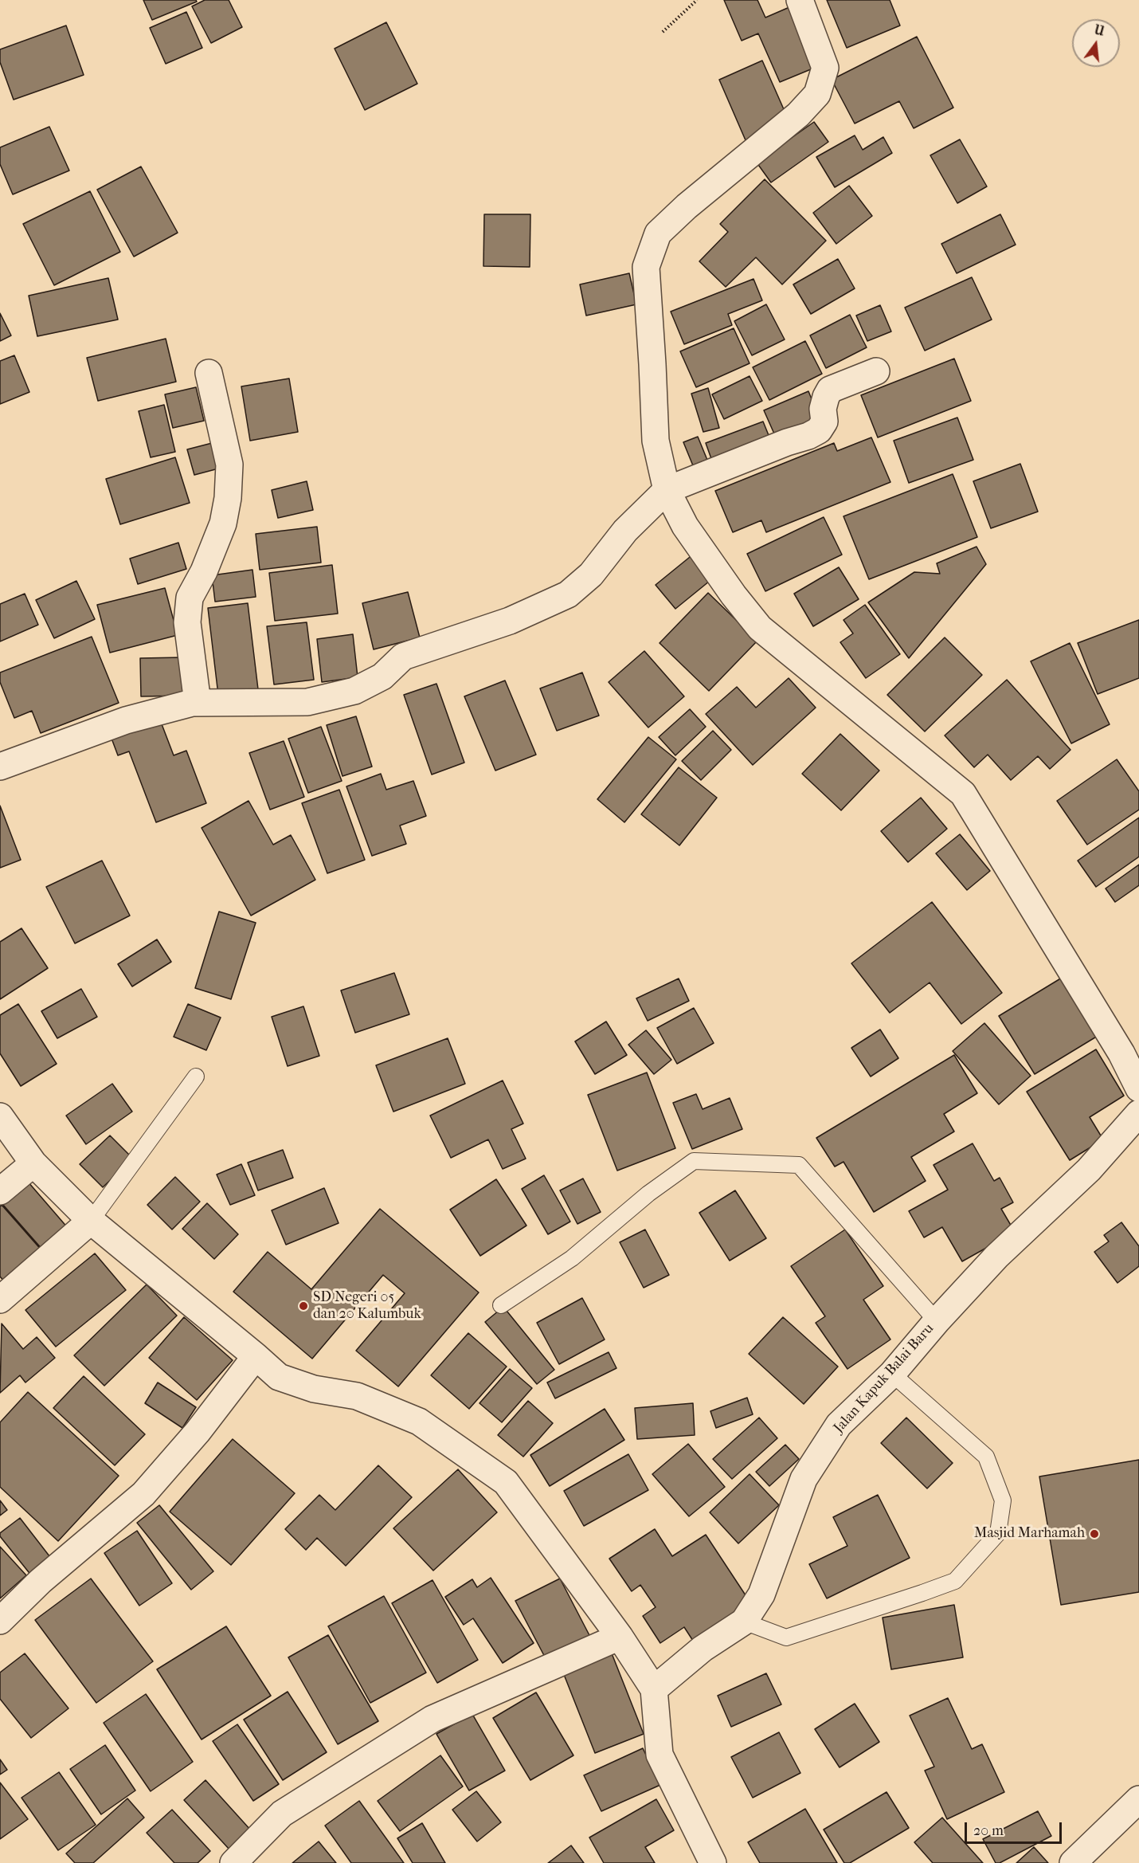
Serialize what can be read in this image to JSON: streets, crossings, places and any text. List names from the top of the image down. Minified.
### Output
{"streets":{"street":["Jalan Kapuk Balai Baru"]},"places":["SD Negeri 05 dan 20 Kalumbuk","Masjid Marhamah"],"scale_bar":"20 m","north":"top"}
